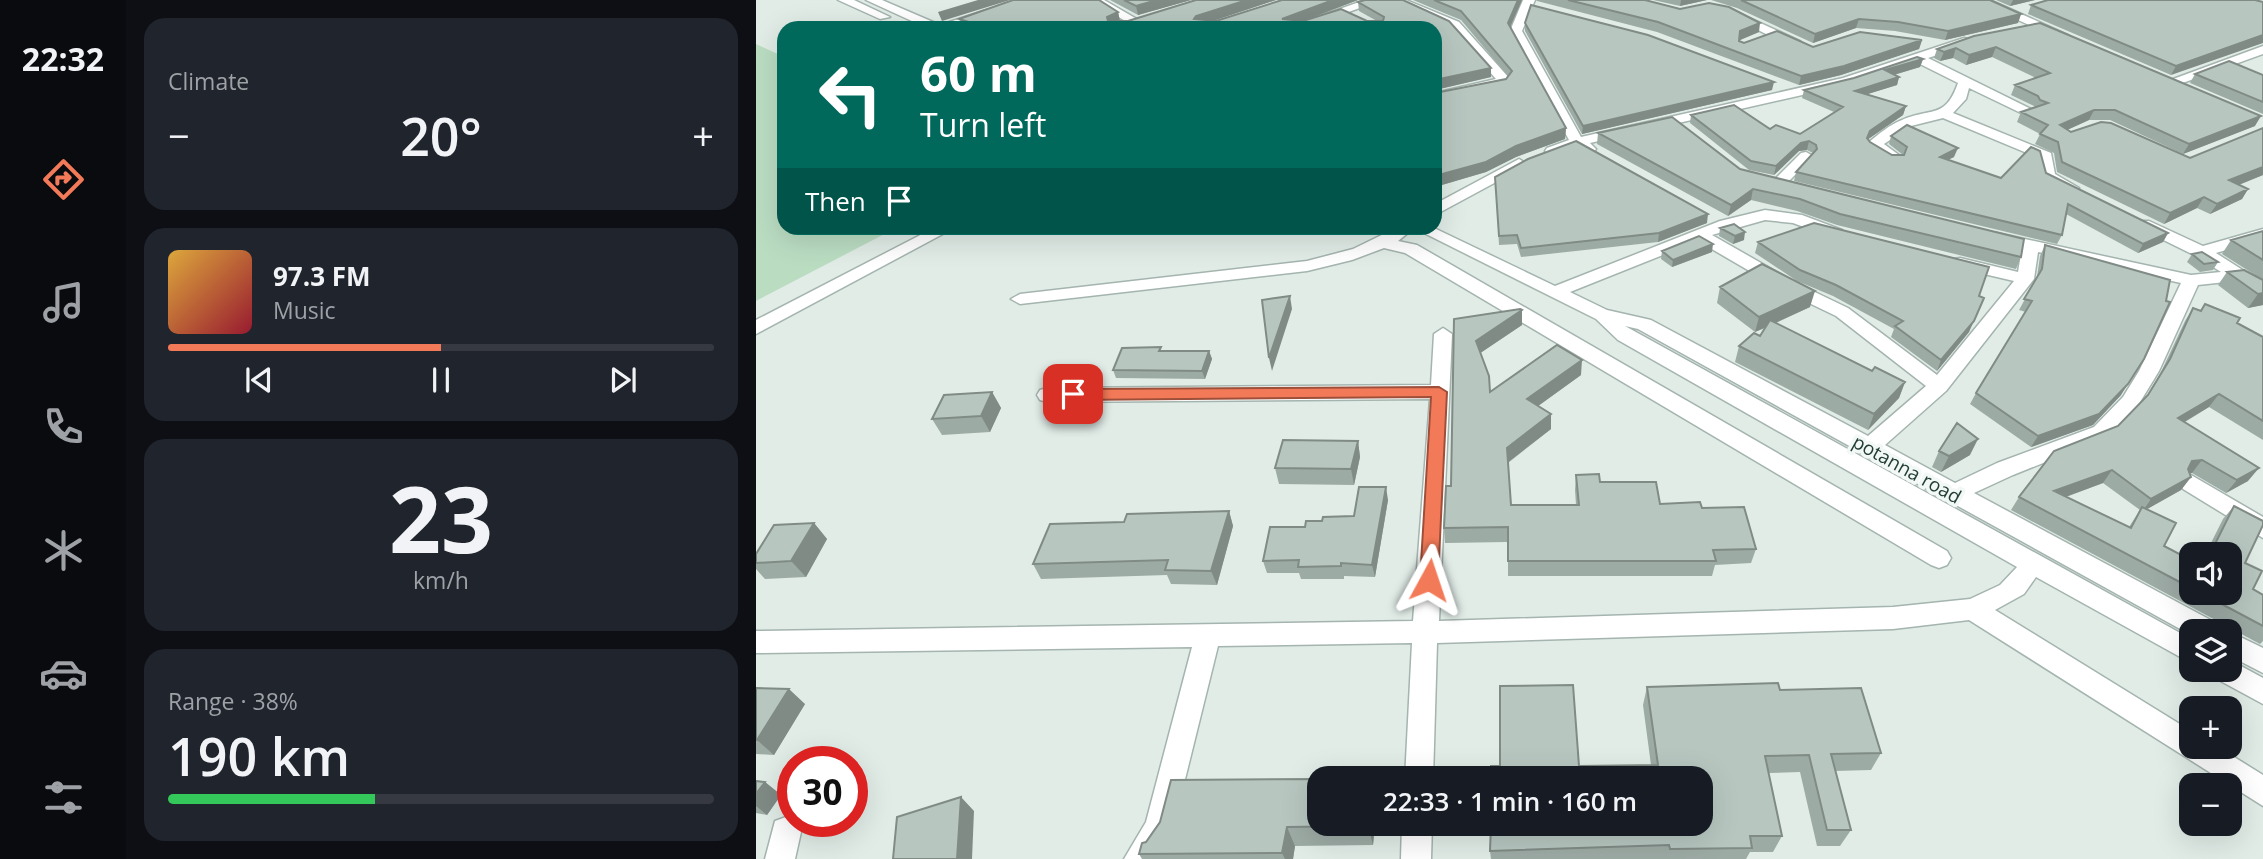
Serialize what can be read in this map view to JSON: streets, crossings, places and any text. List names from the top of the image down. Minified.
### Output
{"streets":{"street":["potanna road"]},"page":{"tabs":"22:32","tile":["Climate",["23","km/h"],["Range · 38%","190 km"]],"turn":["60 m","Turn left"],"heat":["−","20°","+"],"then":"Then","song":["97.3 FM","Music"],"map_buttons":["+","−"],"limit":"30","trip":"22:33 · 1 min · 160 m"}}
